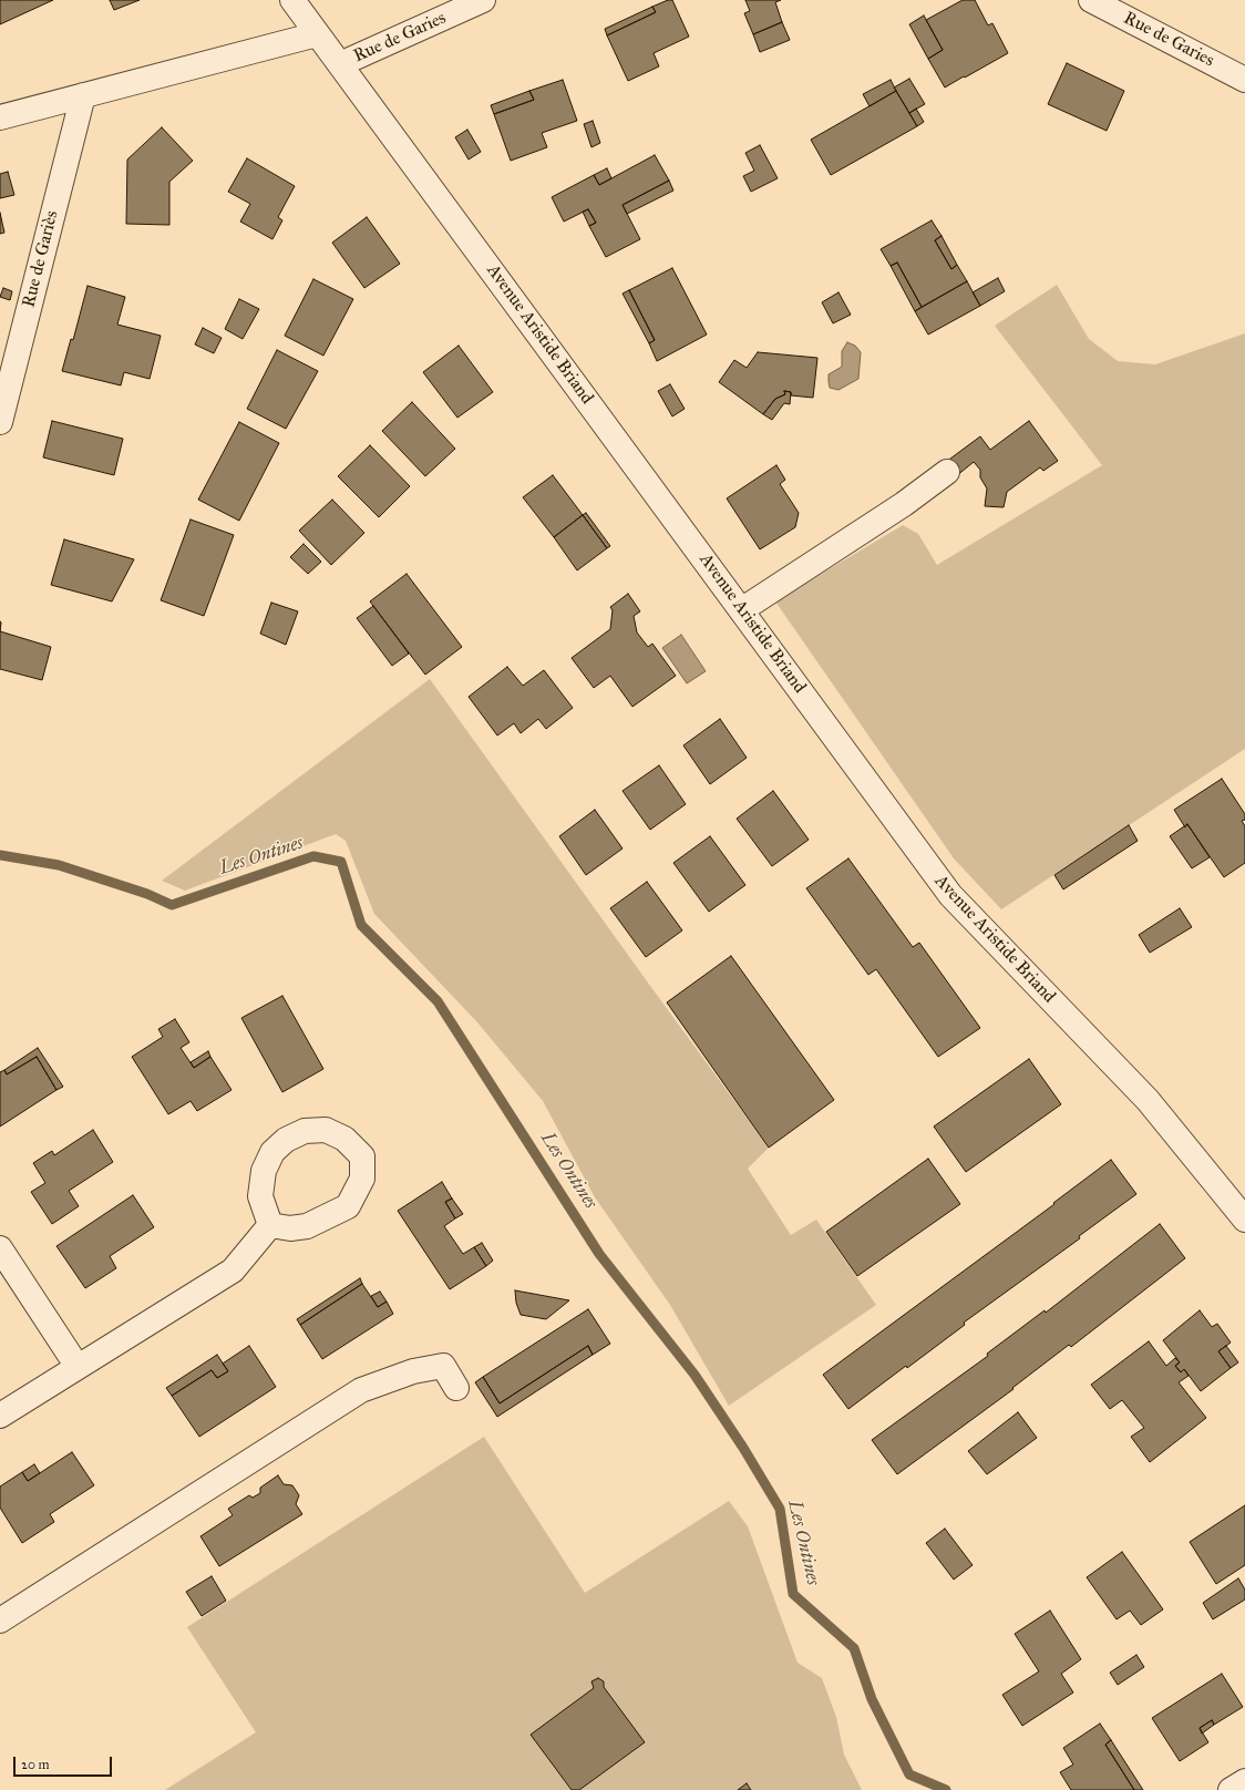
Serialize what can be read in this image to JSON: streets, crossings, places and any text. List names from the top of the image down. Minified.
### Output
{"streets":{"street":["Rue de Garies","Rue de Gariès","Avenue Aristide Briand"]},"crossings":[["Rue de Garies","Avenue Aristide Briand"]],"water":["Les Ontines"],"scale_bar":"20 m"}
